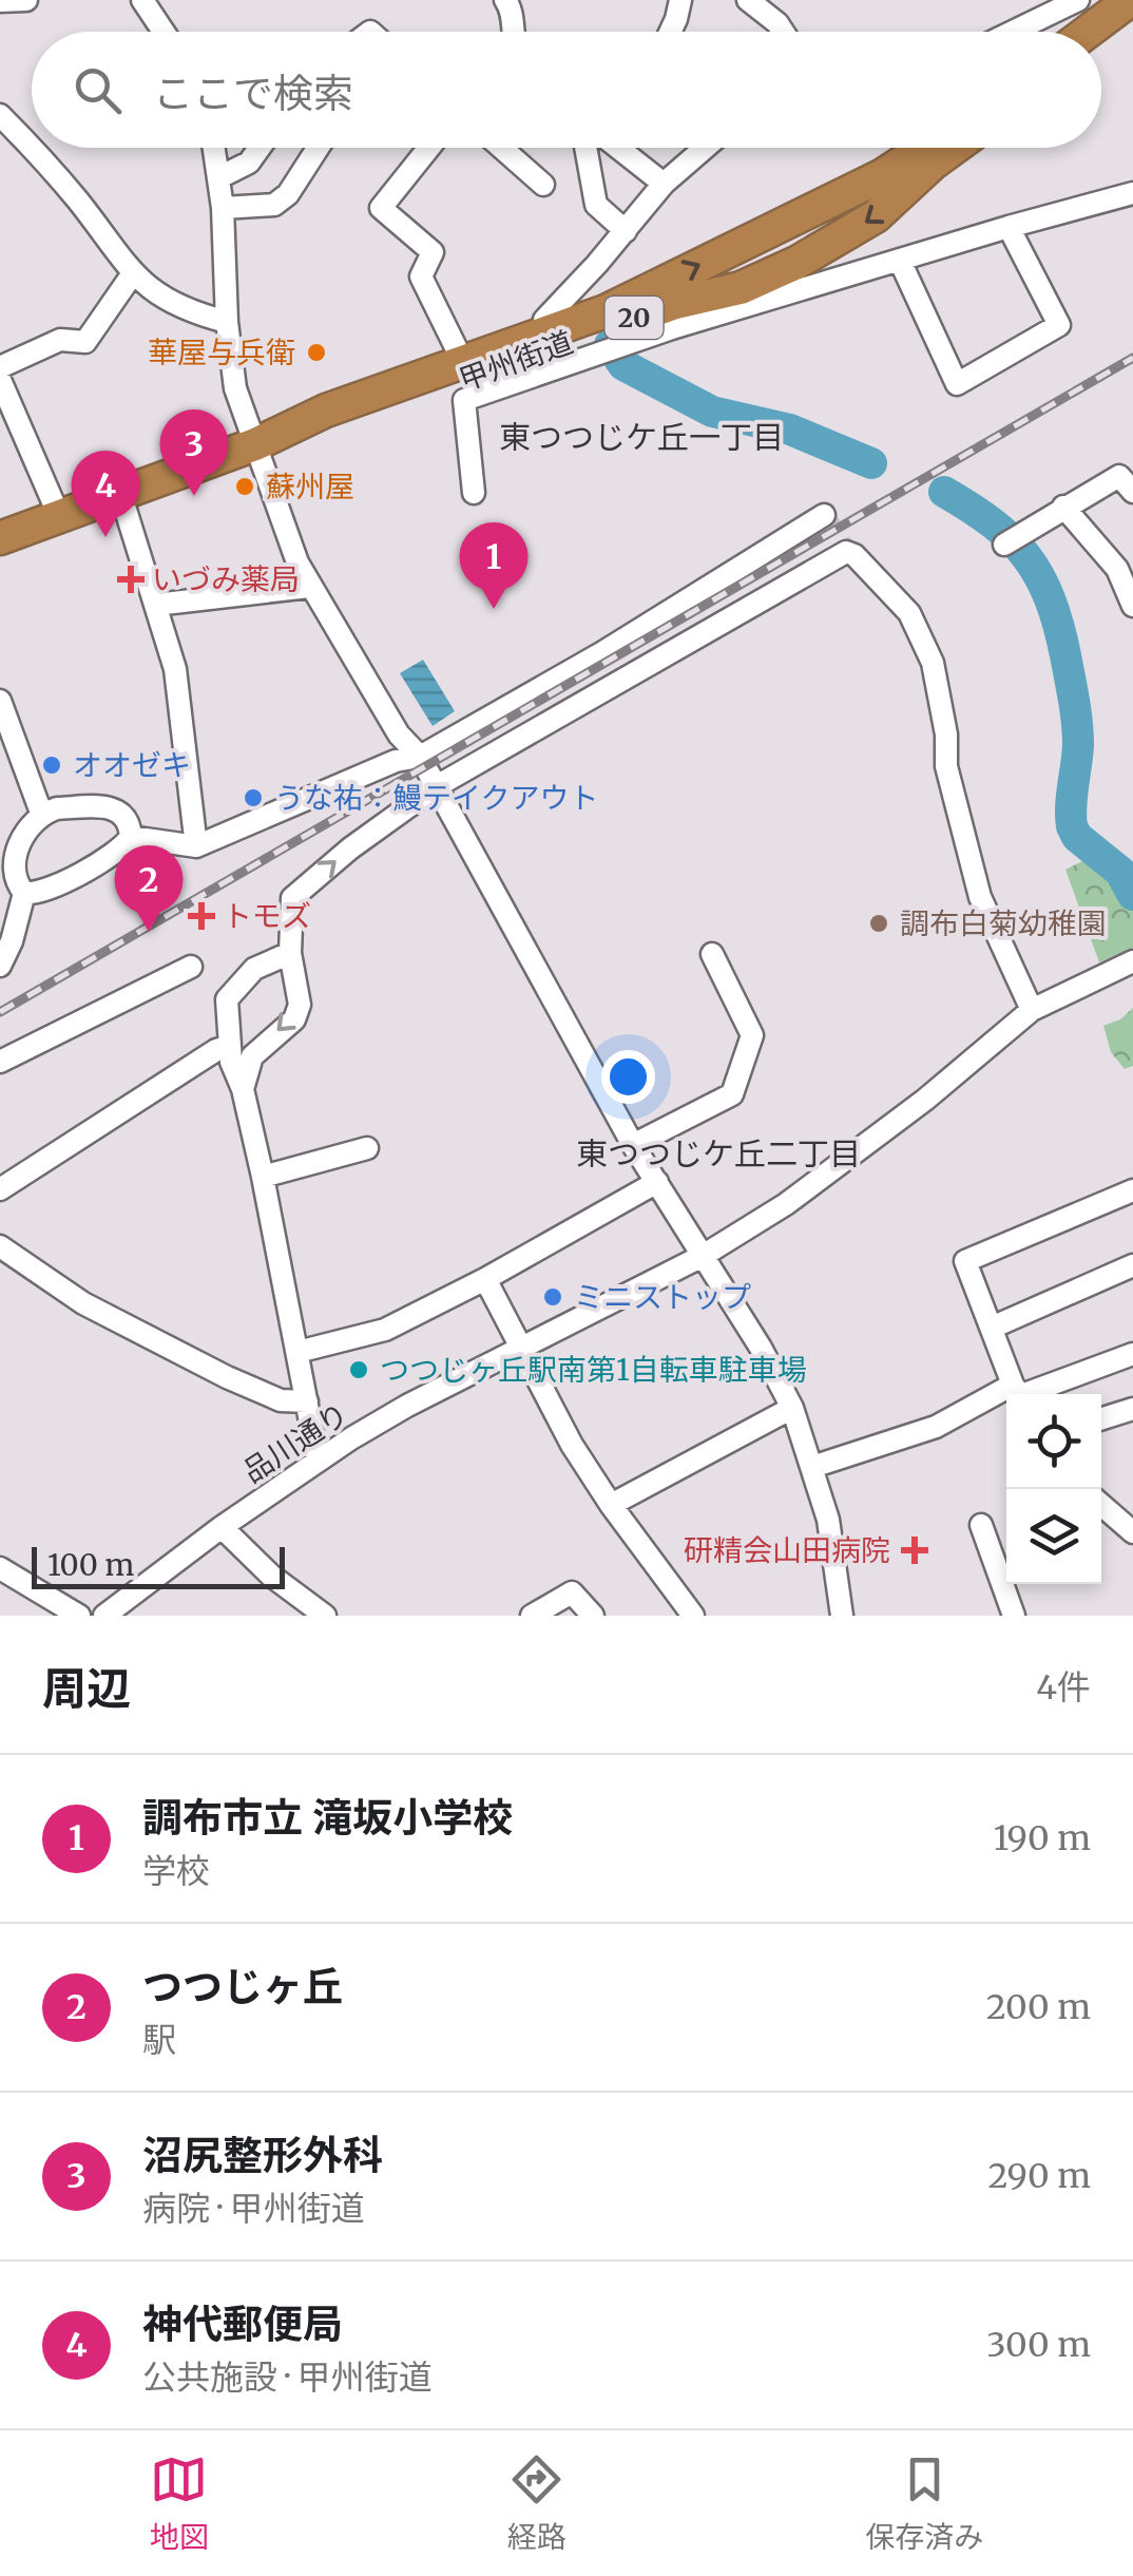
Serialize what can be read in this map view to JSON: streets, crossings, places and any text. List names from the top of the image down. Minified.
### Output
{"streets":{"highway":["20","甲州街道"],"street":["品川通り"]},"districts":["東つつじケ丘一丁目","東つつじケ丘二丁目"],"places":{"other":["華屋与兵衛","蘇州屋","オオゼキ","うな祐：鰻テイクアウト","調布白菊幼稚園","ミニストップ","つつじヶ丘駅南第1自転車駐車場"],"health":["いづみ薬局","トモズ","研精会山田病院"]},"scale_bar":"100 m","page":{"search":"ここで検索","pins":["3","4","1","2"],"scale":"100 m","heading":["周辺","4件"],"list":[{"mark":"1","name":"調布市立 滝坂小学校","note":"学校","value":"190 m"},{"mark":"2","name":"つつじヶ丘","note":"駅","value":"200 m"},{"mark":"3","name":"沼尻整形外科","note":"病院 · 甲州街道","value":"290 m"},{"mark":"4","name":"神代郵便局","note":"公共施設 · 甲州街道","value":"300 m"}],"nav":["地図","経路","保存済み"]}}
